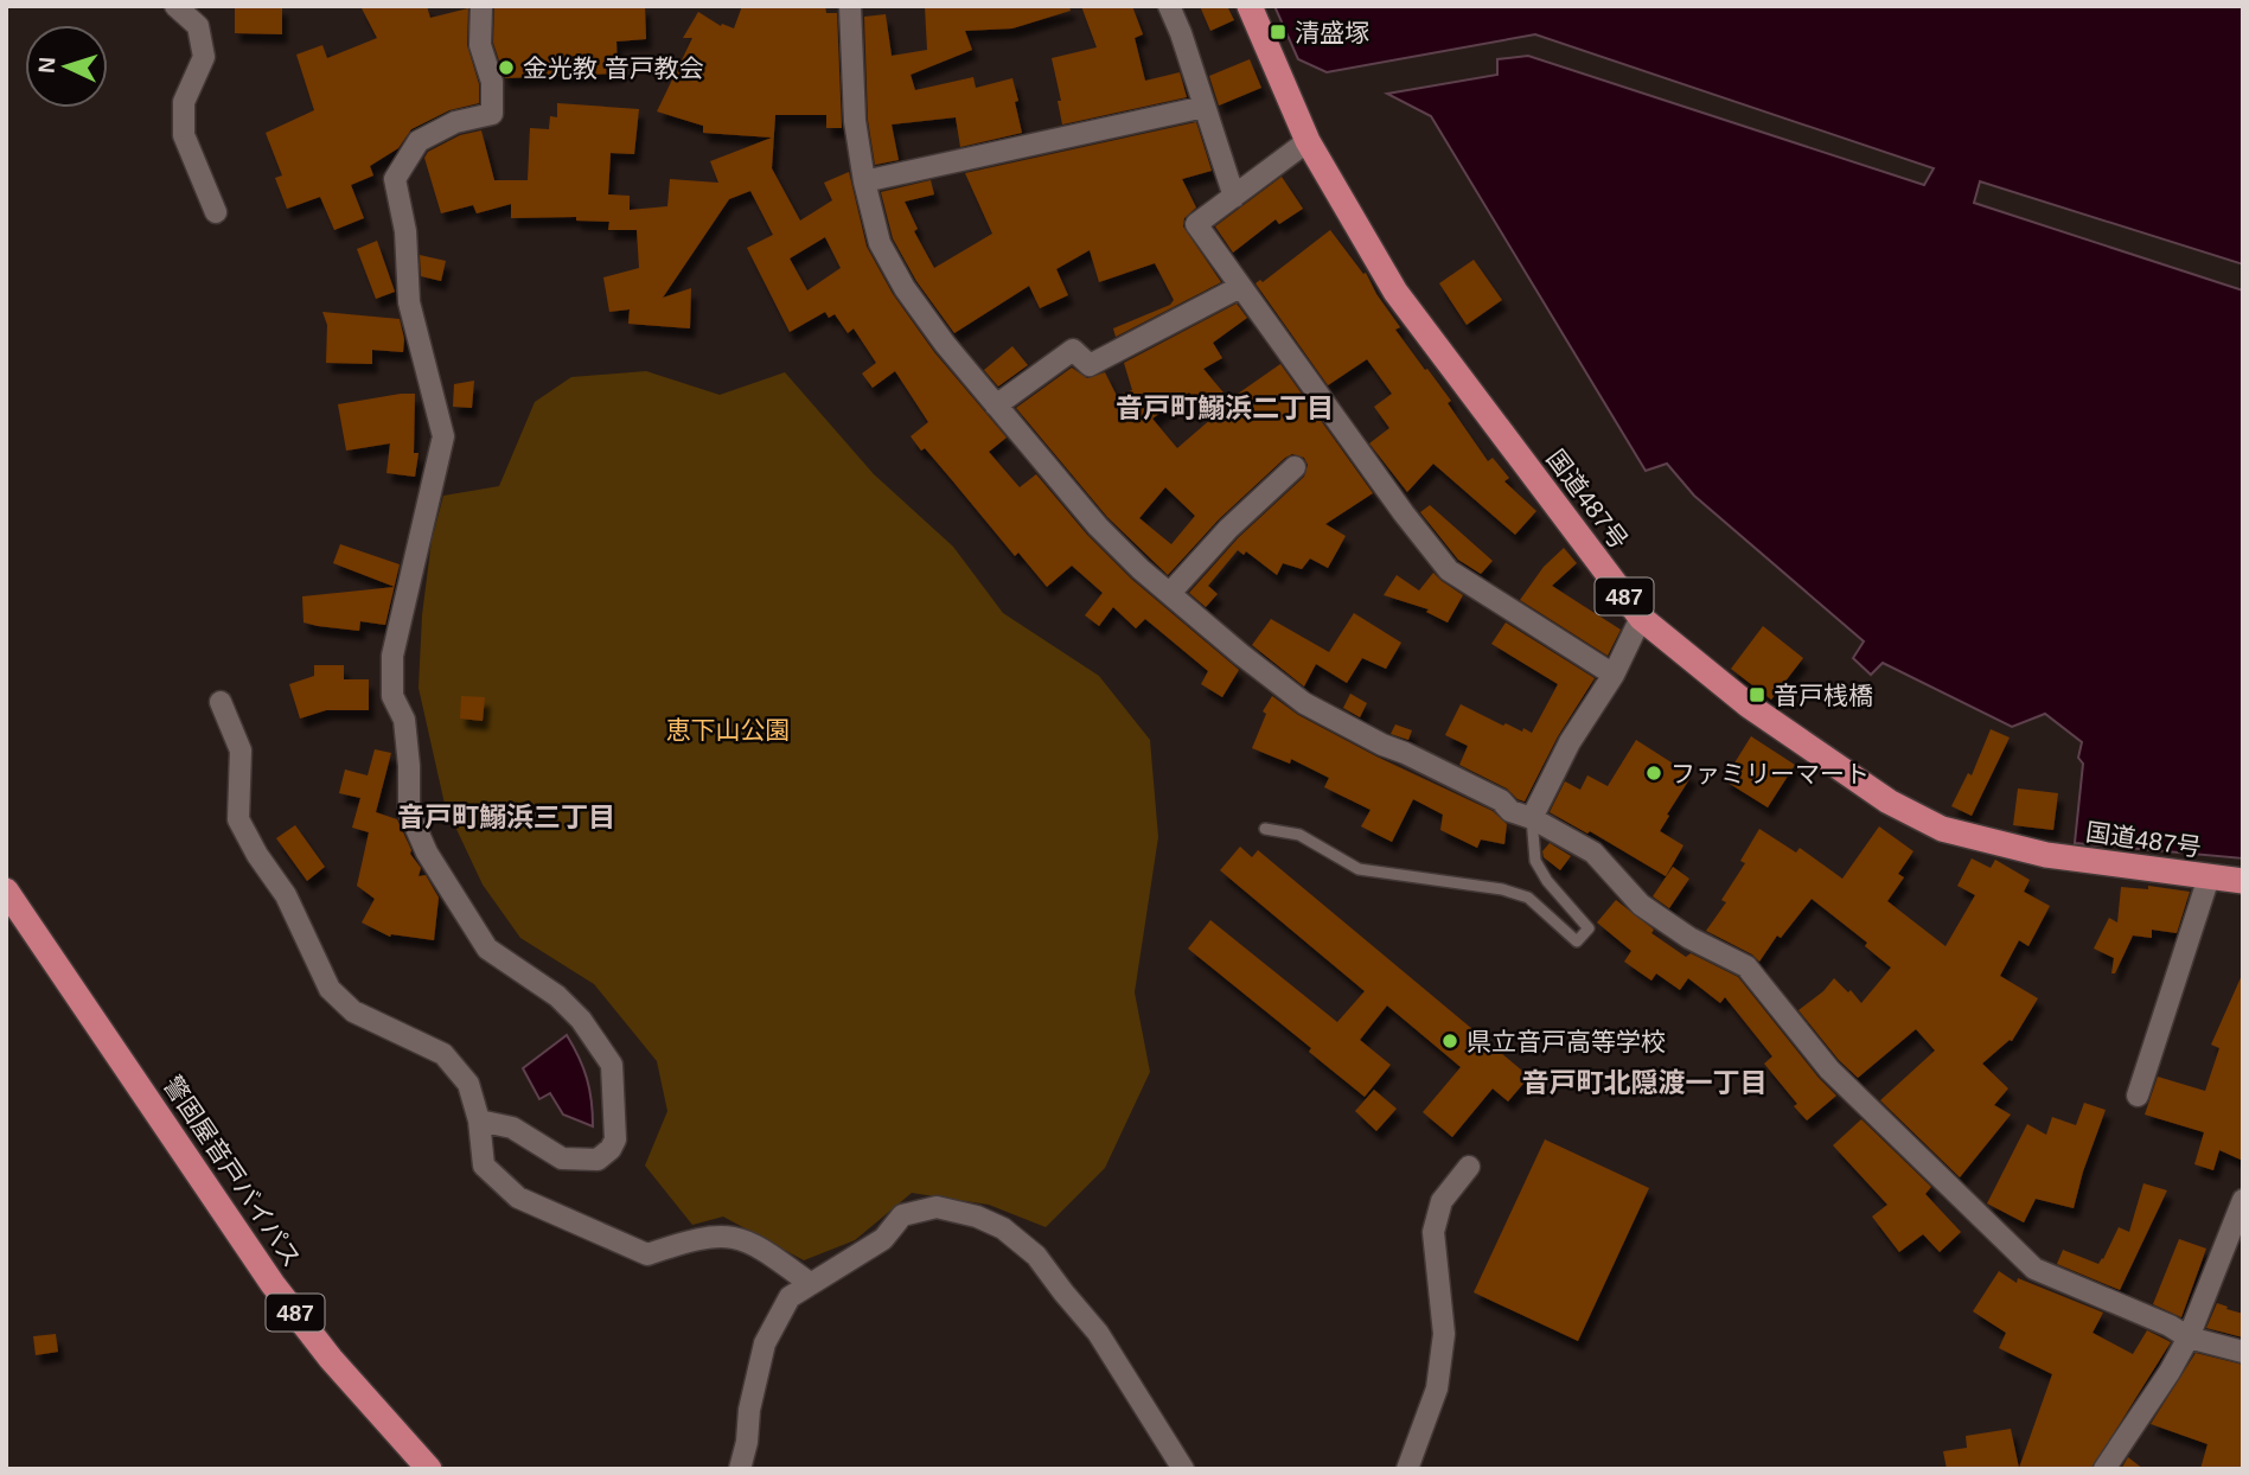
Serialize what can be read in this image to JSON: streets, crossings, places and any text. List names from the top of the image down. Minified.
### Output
{"streets":{"highway":["国道487号","487","警固屋音戸バイパス"]},"districts":["音戸町鰯浜二丁目","音戸町鰯浜三丁目","音戸町北隠渡一丁目"],"parks":["恵下山公園"],"places":{"transit":["清盛塚","音戸桟橋"],"other":["金光教 音戸教会","ファミリーマート","県立音戸高等学校"]},"north":"left"}
